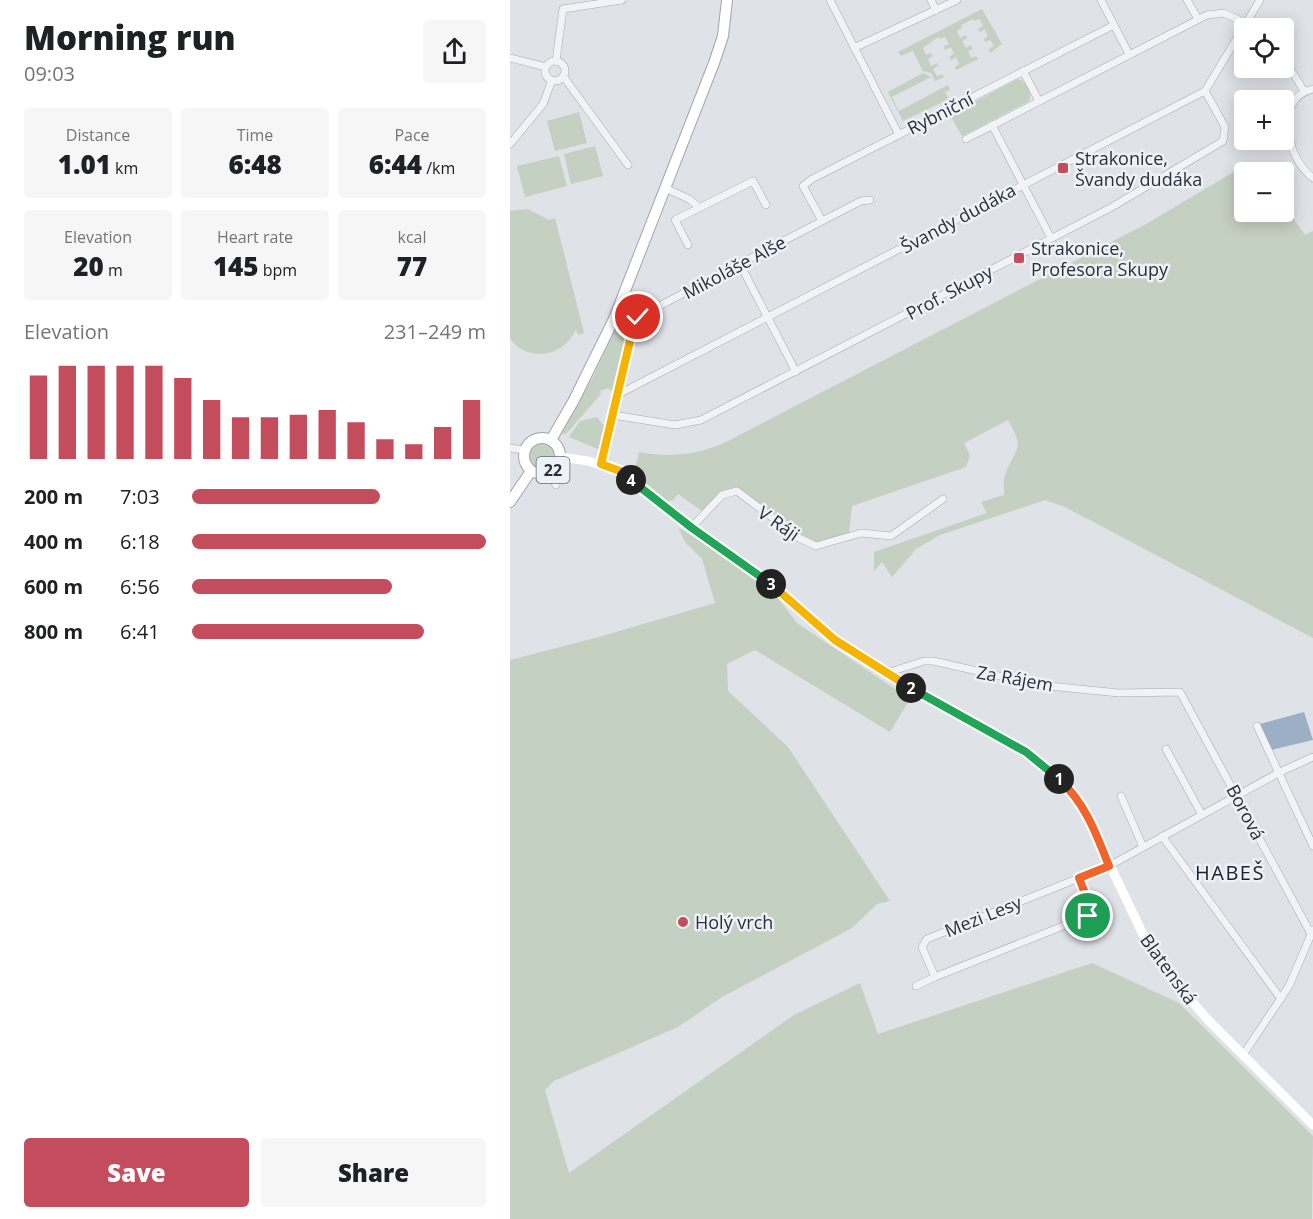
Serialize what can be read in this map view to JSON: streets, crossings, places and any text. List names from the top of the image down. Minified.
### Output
{"streets":{"main road":["22"],"street":["Rybniční","Švandy dudáka","Mikoláše Alše","Prof. Skupy","V Ráji","Za Rájem","Borová","Mezi Lesy","Blatenská"]},"crossings":[["Rybniční","Mikoláše Alše"],["Švandy dudáka","Mikoláše Alše"],["Švandy dudáka","Prof. Skupy"],["Mikoláše Alše","Prof. Skupy"],["V Ráji","Blatenská"],["Za Rájem","Borová"],["Za Rájem","Blatenská"],["Borová","Mezi Lesy"],["Mezi Lesy","Blatenská"]],"districts":["HABEŠ"],"places":{"transit":["Strakonice, Švandy dudáka","Strakonice, Profesora Skupy"],"other":["Holý vrch"]},"page":{"heading":["Morning run","09:03"],"map_buttons":["+","−"],"stats":[["Distance","1.01 km"],["Time","6:48"],["Pace","6:44 /km"],["Elevation","20 m"],["Heart rate","145 bpm"],["kcal","77"]],"chart":["Elevation","231–249 m"],"pins":["4","3","2","1"],"list":[{"name":"200 m","note":"7:03"},{"name":"400 m","note":"6:18"},{"name":"600 m","note":"6:56"},{"name":"800 m","note":"6:41"}],"buttons":["Save","Share"]}}
